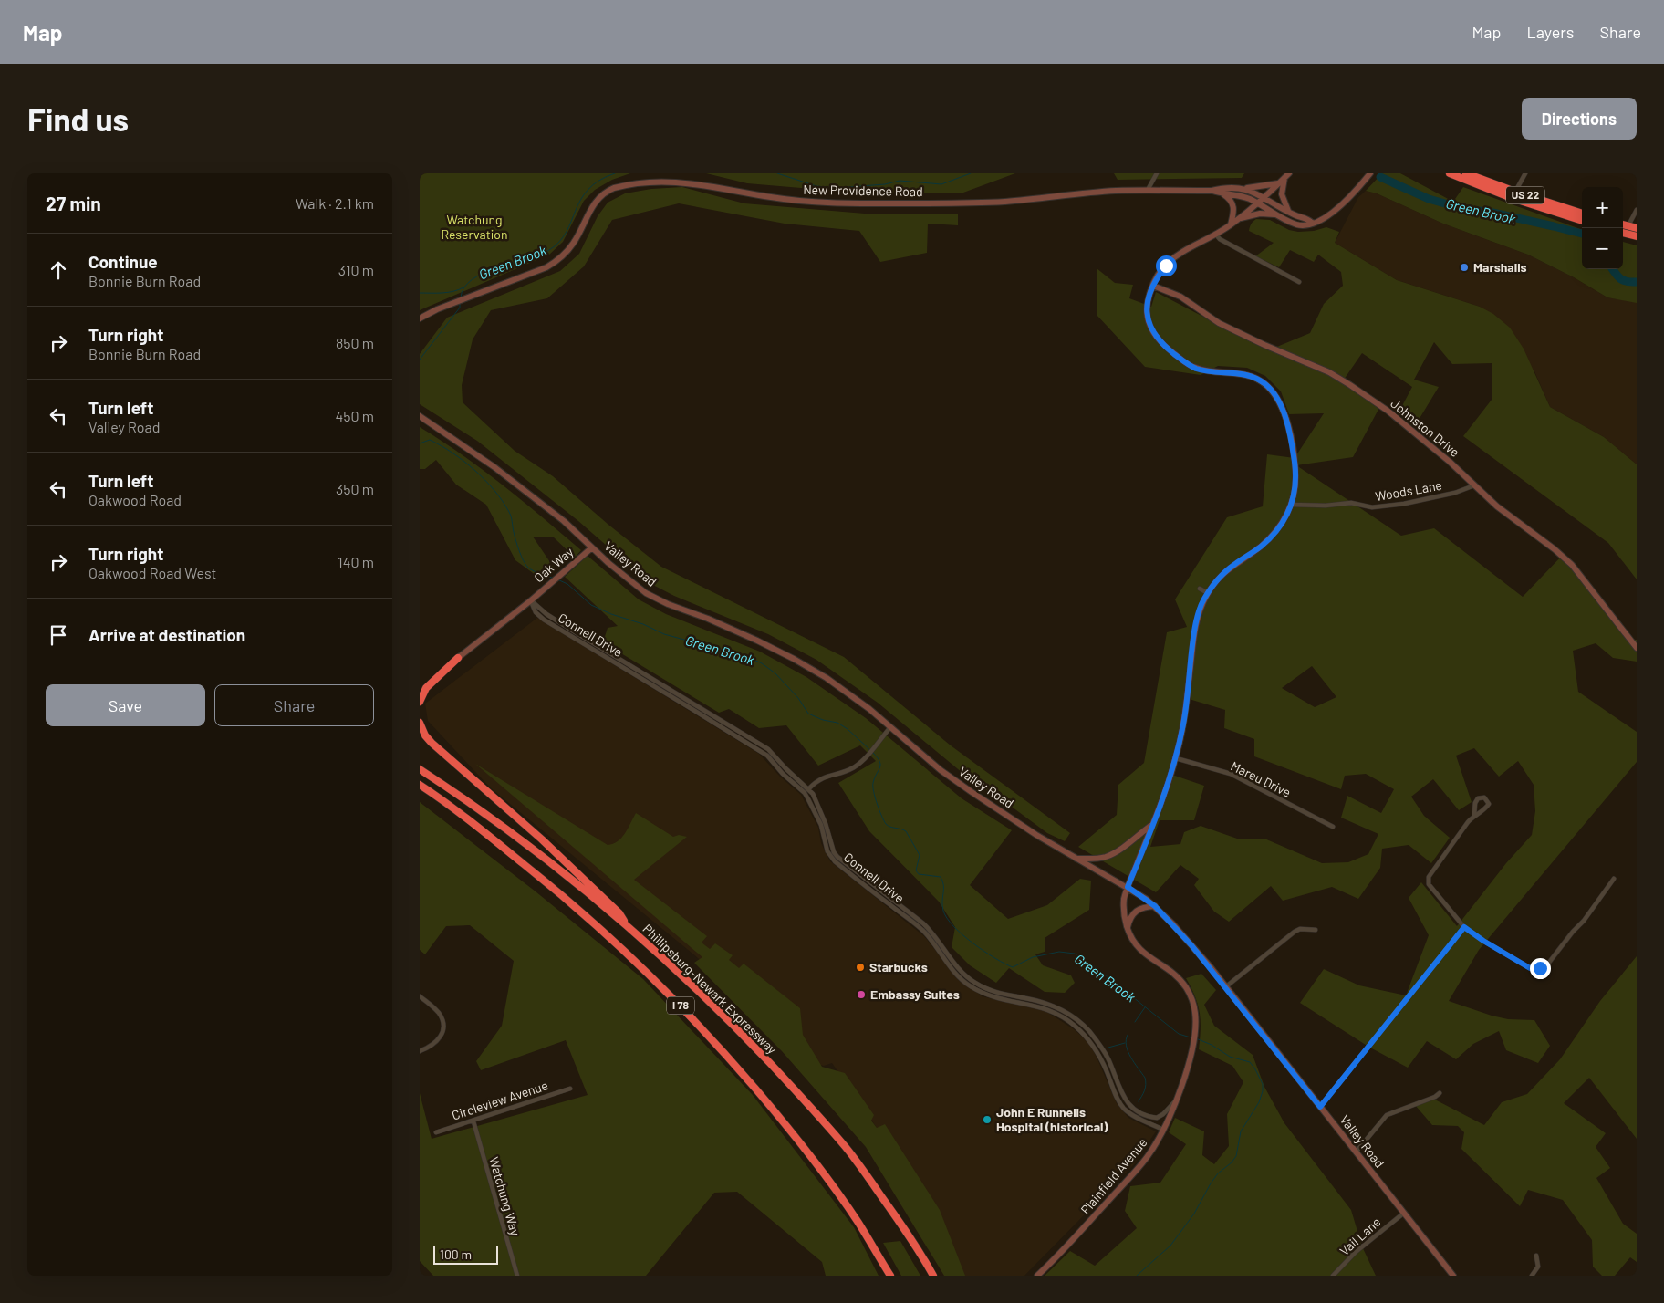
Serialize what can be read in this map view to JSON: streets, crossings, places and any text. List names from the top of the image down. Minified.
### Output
{"streets":{"highway":["US 22","Phillipsburg-Newark Expressway","I 78"],"main road":["New Providence Road","Johnston Drive","Valley Road","Oak Way","Plainfield Avenue"],"street":["Woods Lane","Connell Drive","Mareu Drive","Circleview Avenue","Watchung Way","Vail Lane"]},"crossings":[["Johnston Drive","Woods Lane"],["Woods Lane","Plainfield Avenue"],["Valley Road","Oak Way"],["Valley Road","Plainfield Avenue"],["Valley Road","Vail Lane"],["Oak Way","Connell Drive"],["Connell Drive","Plainfield Avenue"],["Mareu Drive","Plainfield Avenue"],["Circleview Avenue","Watchung Way"]],"water":["Green Brook"],"parks":["Watchung Reservation"],"places":["Marshalls","Starbucks","Embassy Suites","John E Runnells Hospital (historical)"],"scale_bar":"100 m","page":{"header":"Map","nav":["Map","Layers","Share"],"buttons":["Directions",["Save","Share"]],"title":"Find us","heading":["27 min","Walk · 2.1 km"],"map_buttons":["+","−"],"list":[["Continue","Bonnie Burn Road","310 m"],["Turn right","Bonnie Burn Road","850 m"],["Turn left","Valley Road","450 m"],["Turn left","Oakwood Road","350 m"],["Turn right","Oakwood Road West","140 m"],"Arrive at destination"],"scale":"100 m"}}
